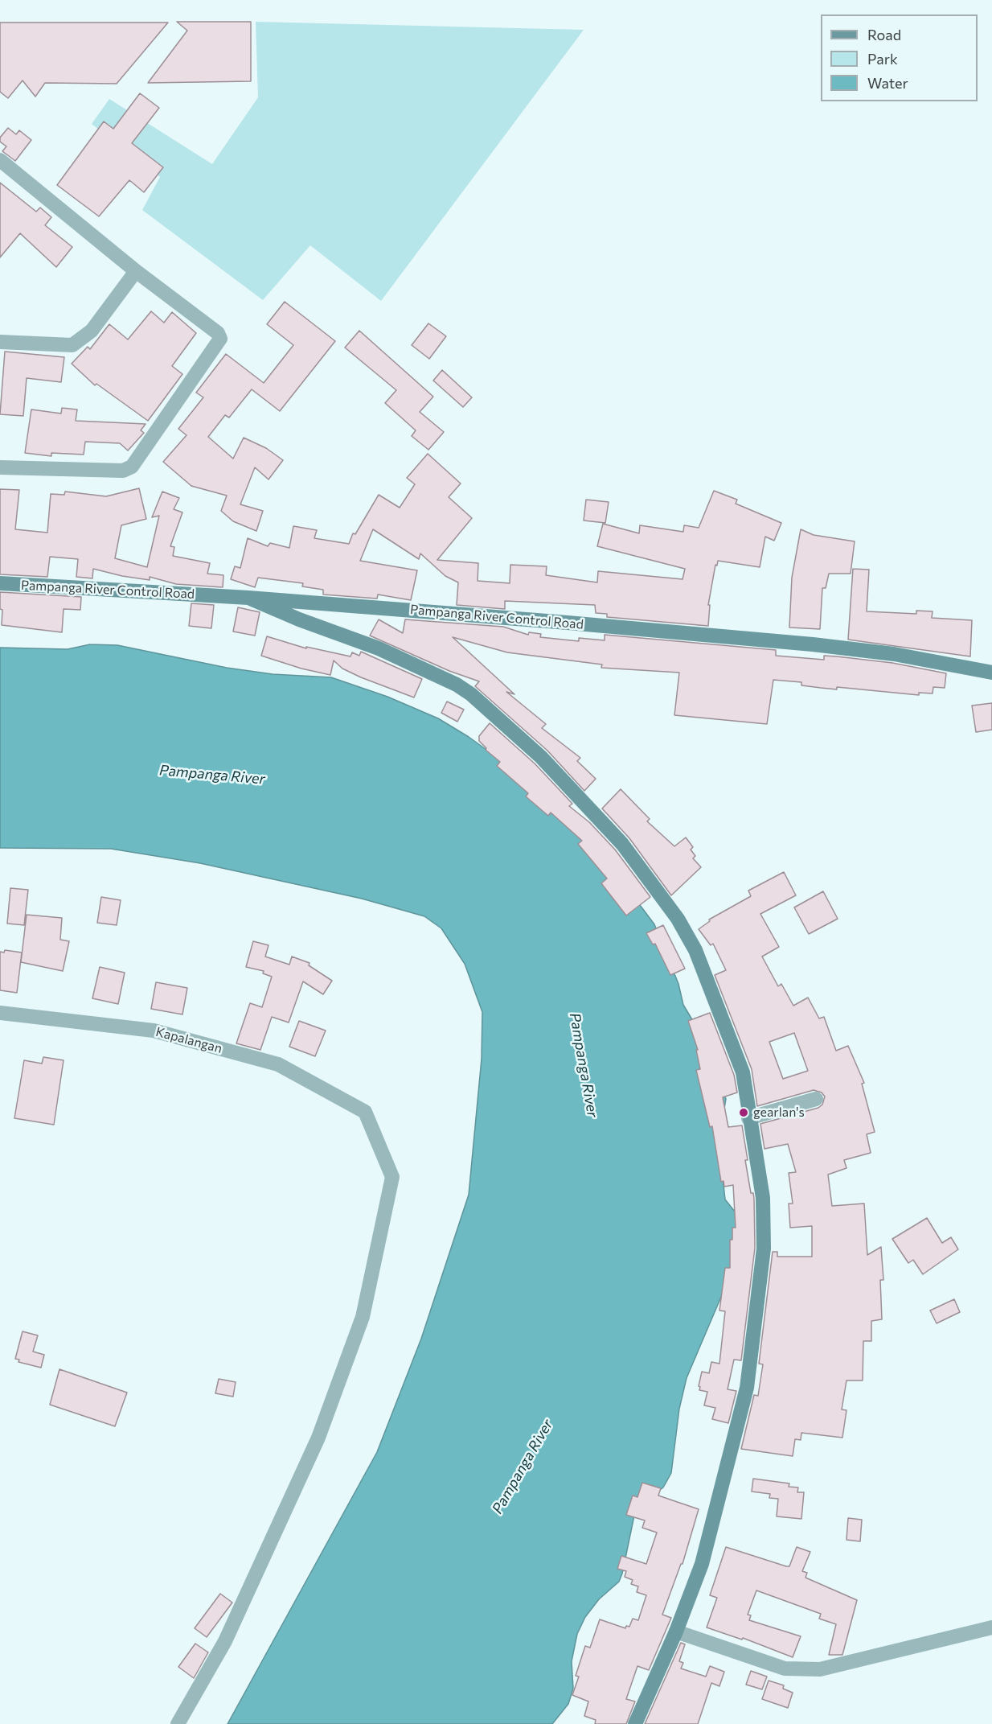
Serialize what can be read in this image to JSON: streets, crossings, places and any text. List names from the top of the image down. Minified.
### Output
{"streets":{"main road":["Pampanga River Control Road"],"street":["Kapalangan"]},"water":["Pampanga River"],"places":["gearlan's"],"legend":["Road","Park","Water"]}
